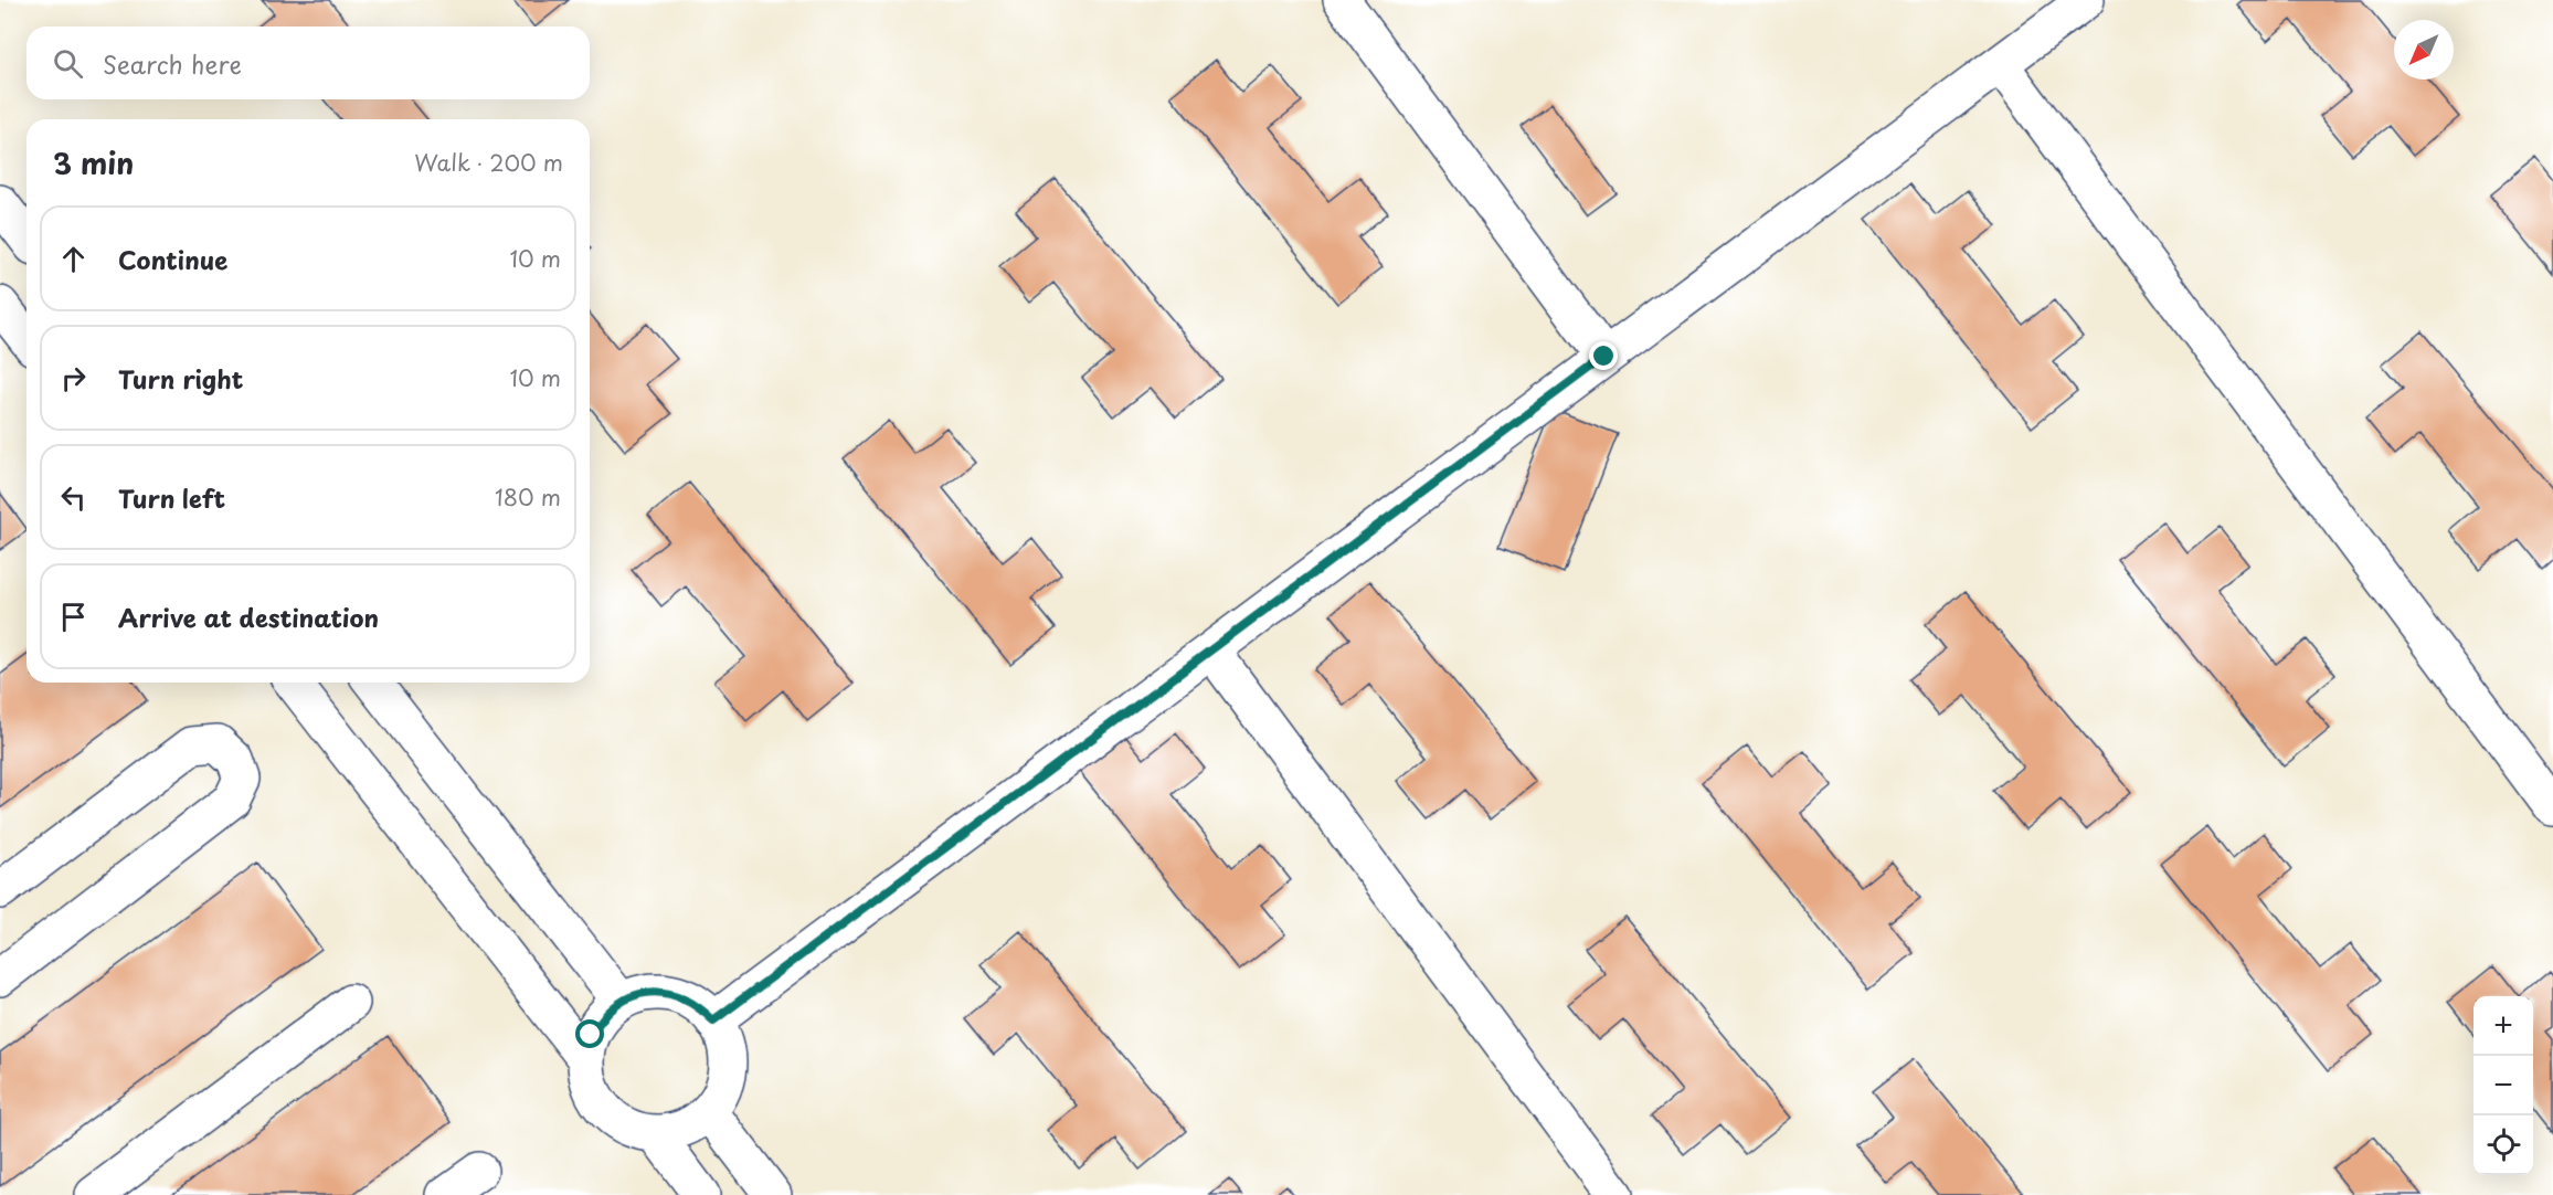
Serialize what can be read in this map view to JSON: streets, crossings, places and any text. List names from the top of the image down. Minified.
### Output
{"north":"bottom left","page":{"search":"Search here","heading":["3 min","Walk · 200 m"],"list":[["Continue","10 m"],["Turn right","10 m"],["Turn left","180 m"],"Arrive at destination"],"map_buttons":["+","−"]}}
